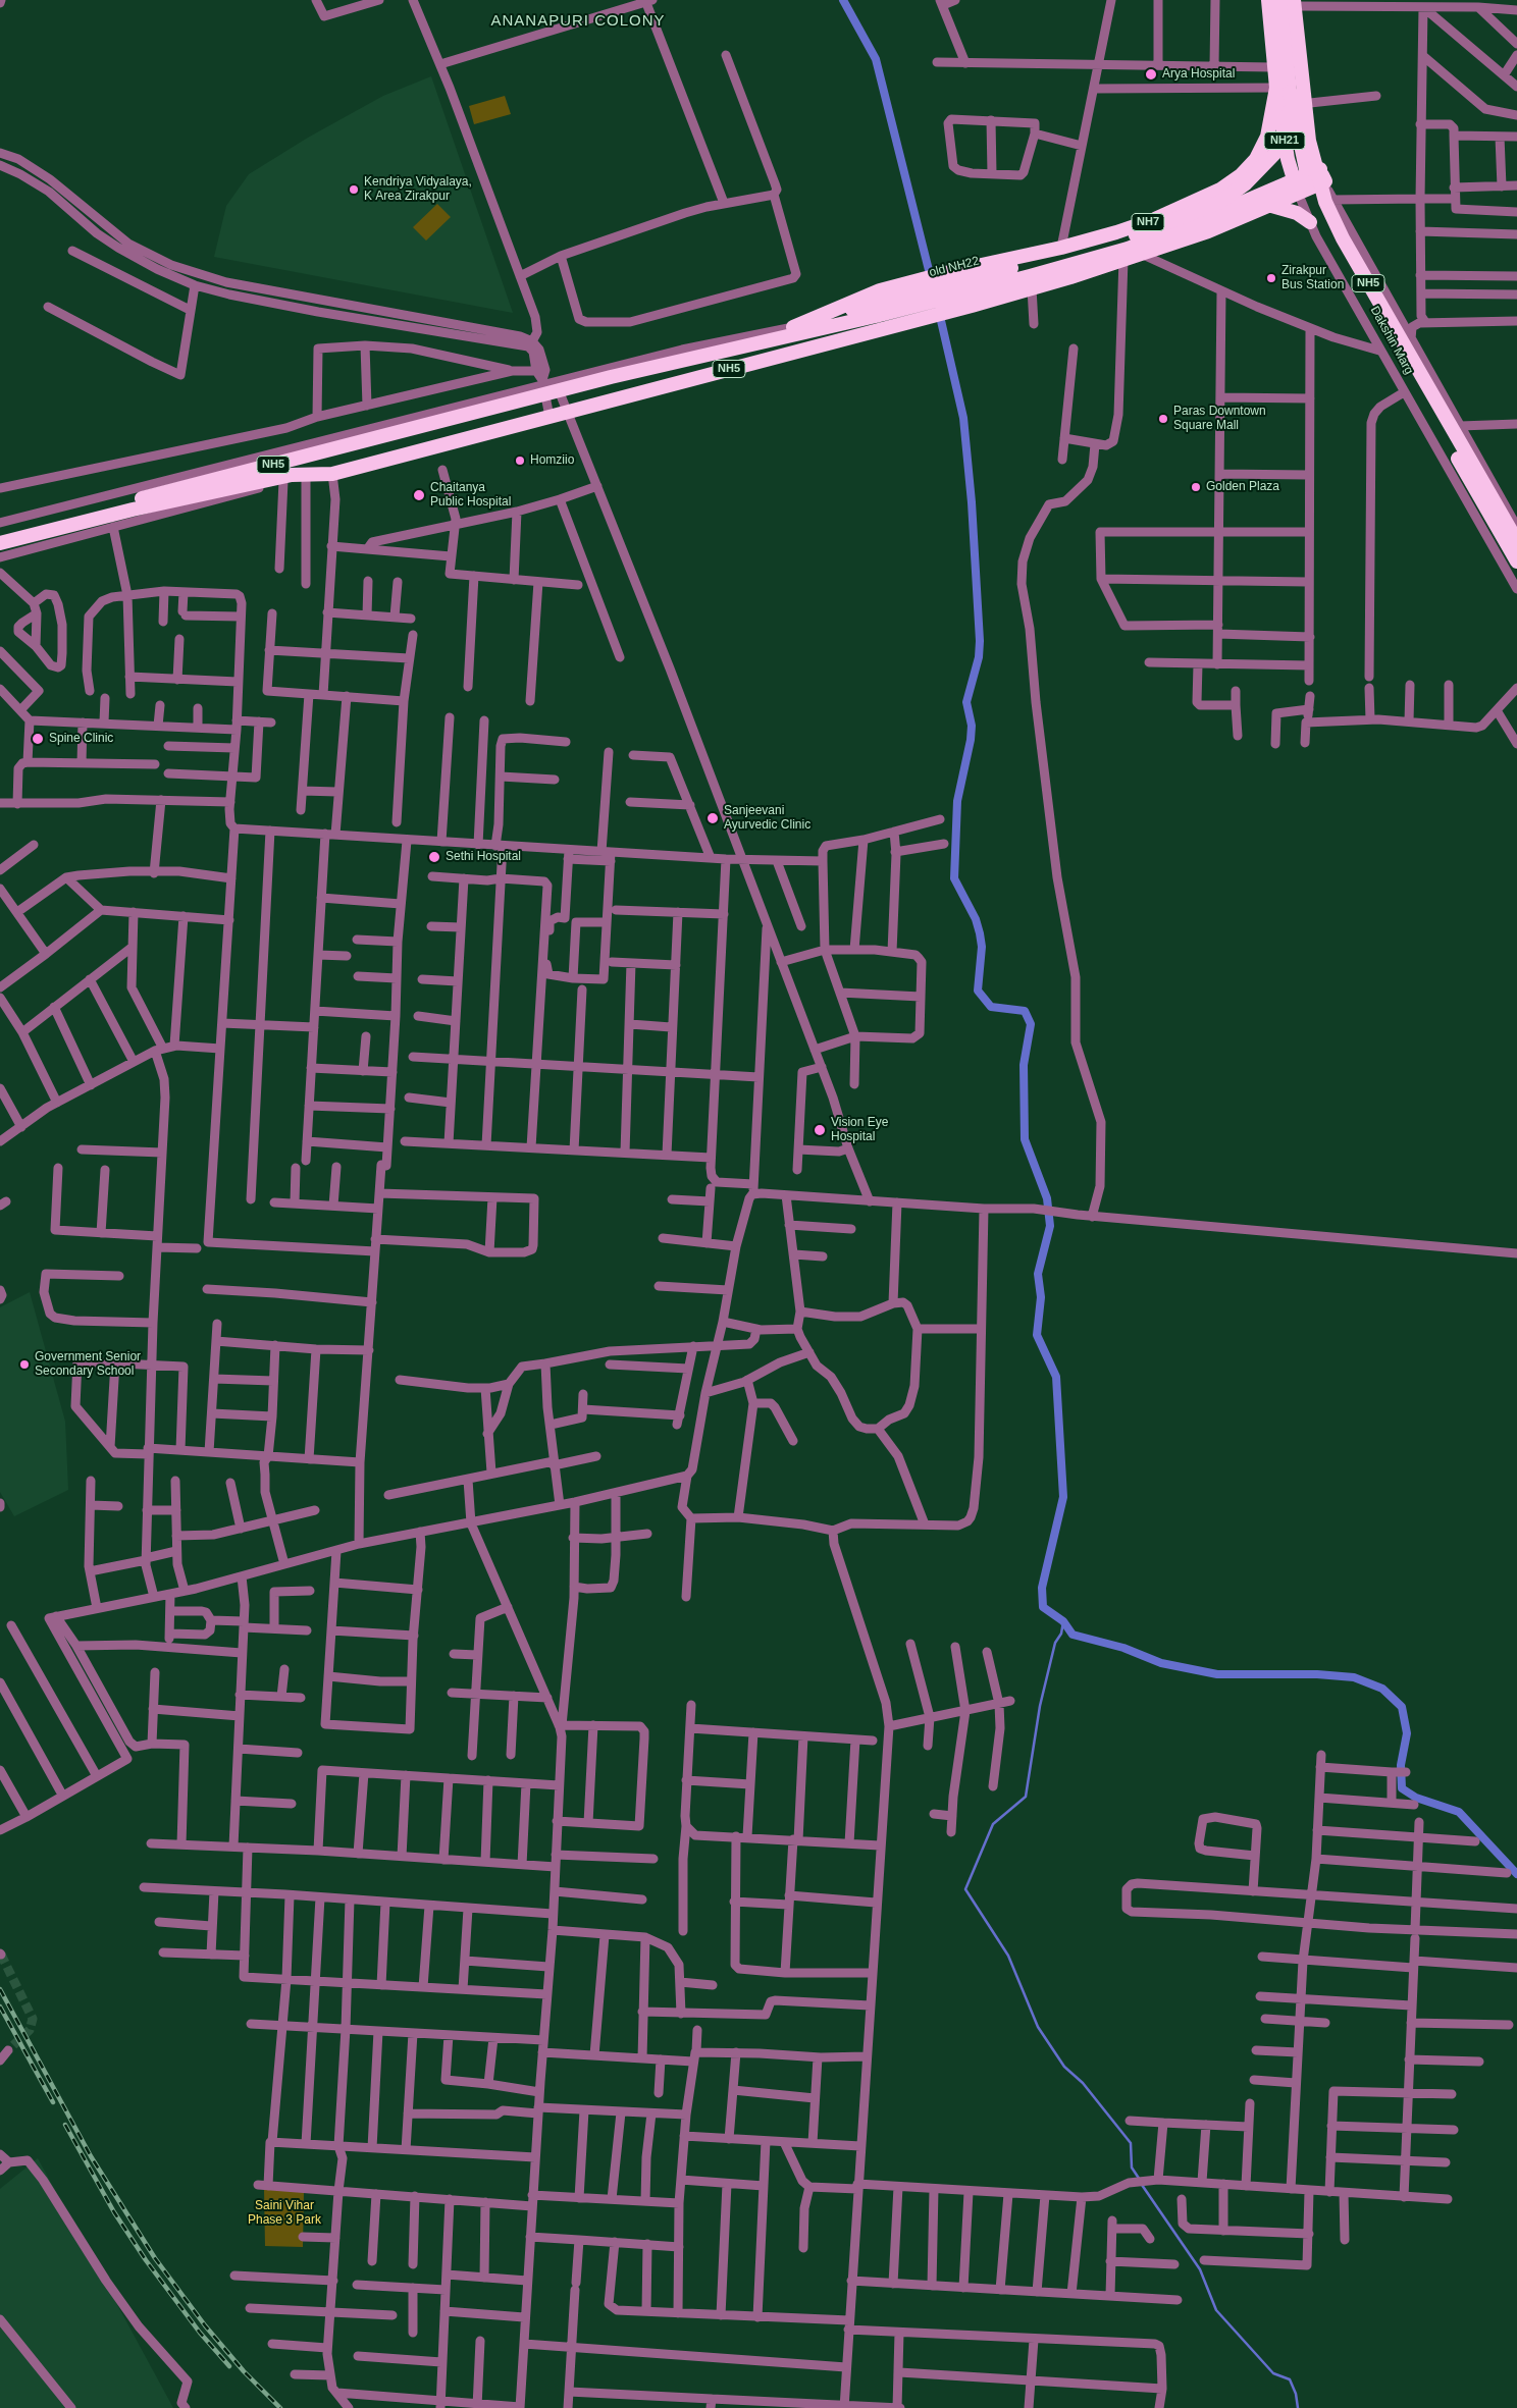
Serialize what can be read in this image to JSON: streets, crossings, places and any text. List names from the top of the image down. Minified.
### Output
{"streets":{"highway":["NH21","NH7","old NH22","NH5","Dakshin Marg"]},"crossings":[["NH7","old NH22"],["NH7","NH5"],["NH7","Dakshin Marg"],["old NH22","NH5"],["old NH22","Dakshin Marg"],["NH5","Dakshin Marg"]],"districts":["ANANAPURI COLONY"],"parks":["Saini Vihar Phase 3 Park"],"places":["Arya Hospital","Kendriya Vidyalaya, K Area Zirakpur","Zirakpur Bus Station","Paras Downtown Square Mall","Homziio","Golden Plaza","Chaitanya Public Hospital","Spine Clinic","Sanjeevani Ayurvedic Clinic","Sethi Hospital","Vision Eye Hospital","Government Senior Secondary School"]}
